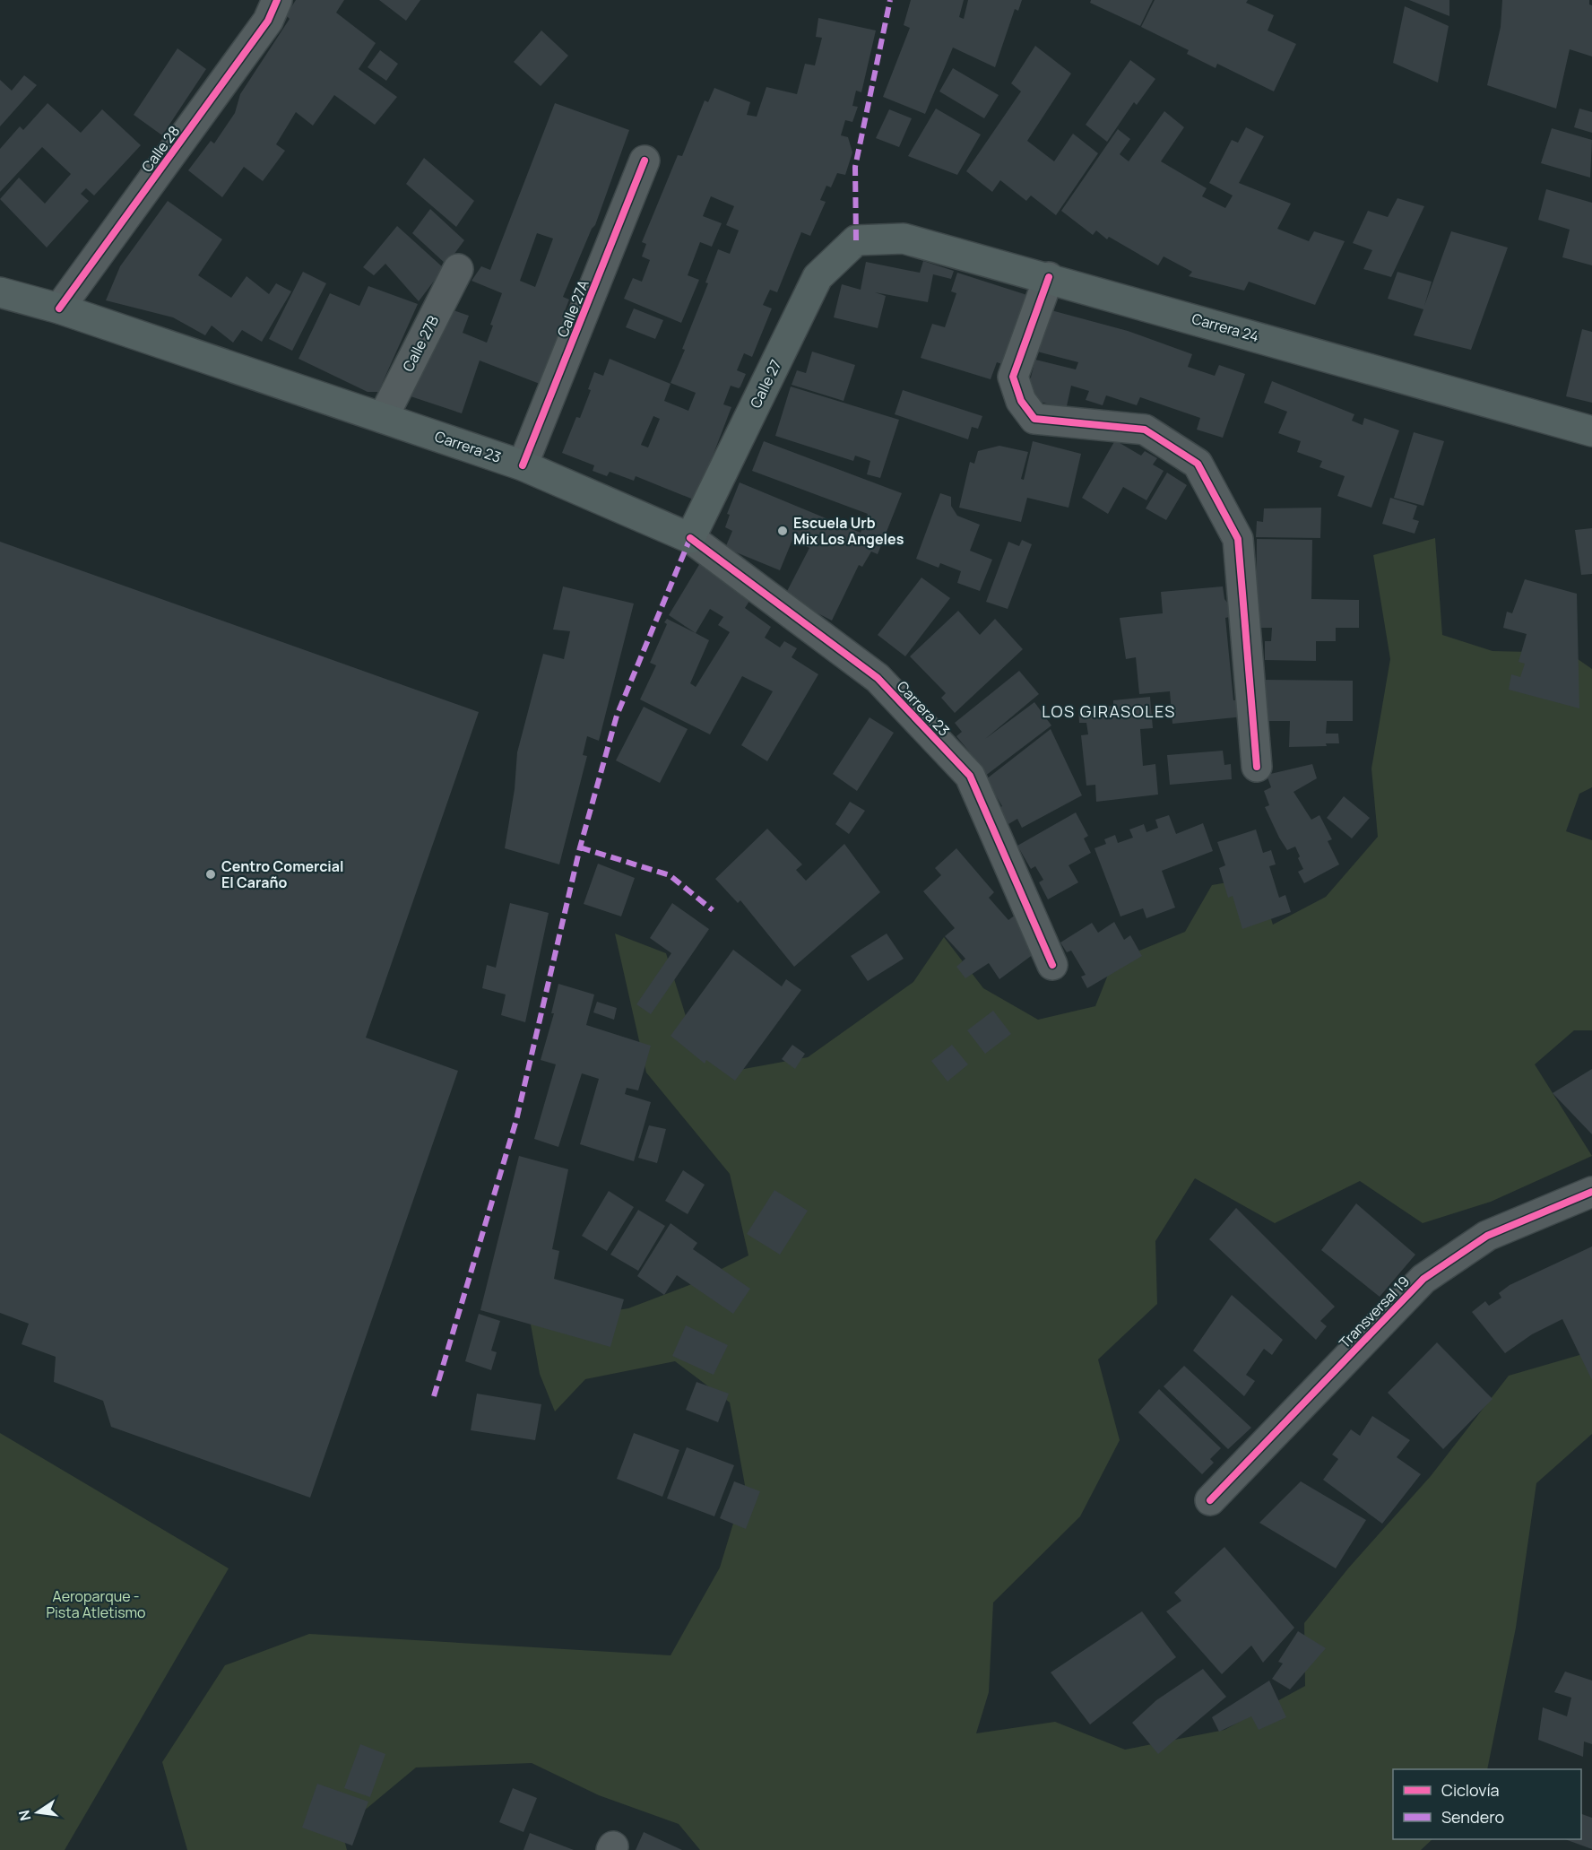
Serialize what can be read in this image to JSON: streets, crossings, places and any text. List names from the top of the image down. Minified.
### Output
{"streets":{"main road":["Carrera 24","Calle 27","Carrera 23"],"street":["Calle 28","Calle 27A","Calle 27B","Transversal 19"]},"crossings":[["Calle 28","Carrera 23"],["Calle 27A","Carrera 23"],["Carrera 24","Calle 27"],["Calle 27B","Carrera 23"],["Calle 27","Carrera 23"]],"districts":["LOS GIRASOLES"],"parks":["Aeroparque - Pista Atletismo"],"places":["Escuela Urb Mix Los Angeles","Centro Comercial El Caraño"],"legend":["Ciclovía","Sendero"],"north":"left"}
